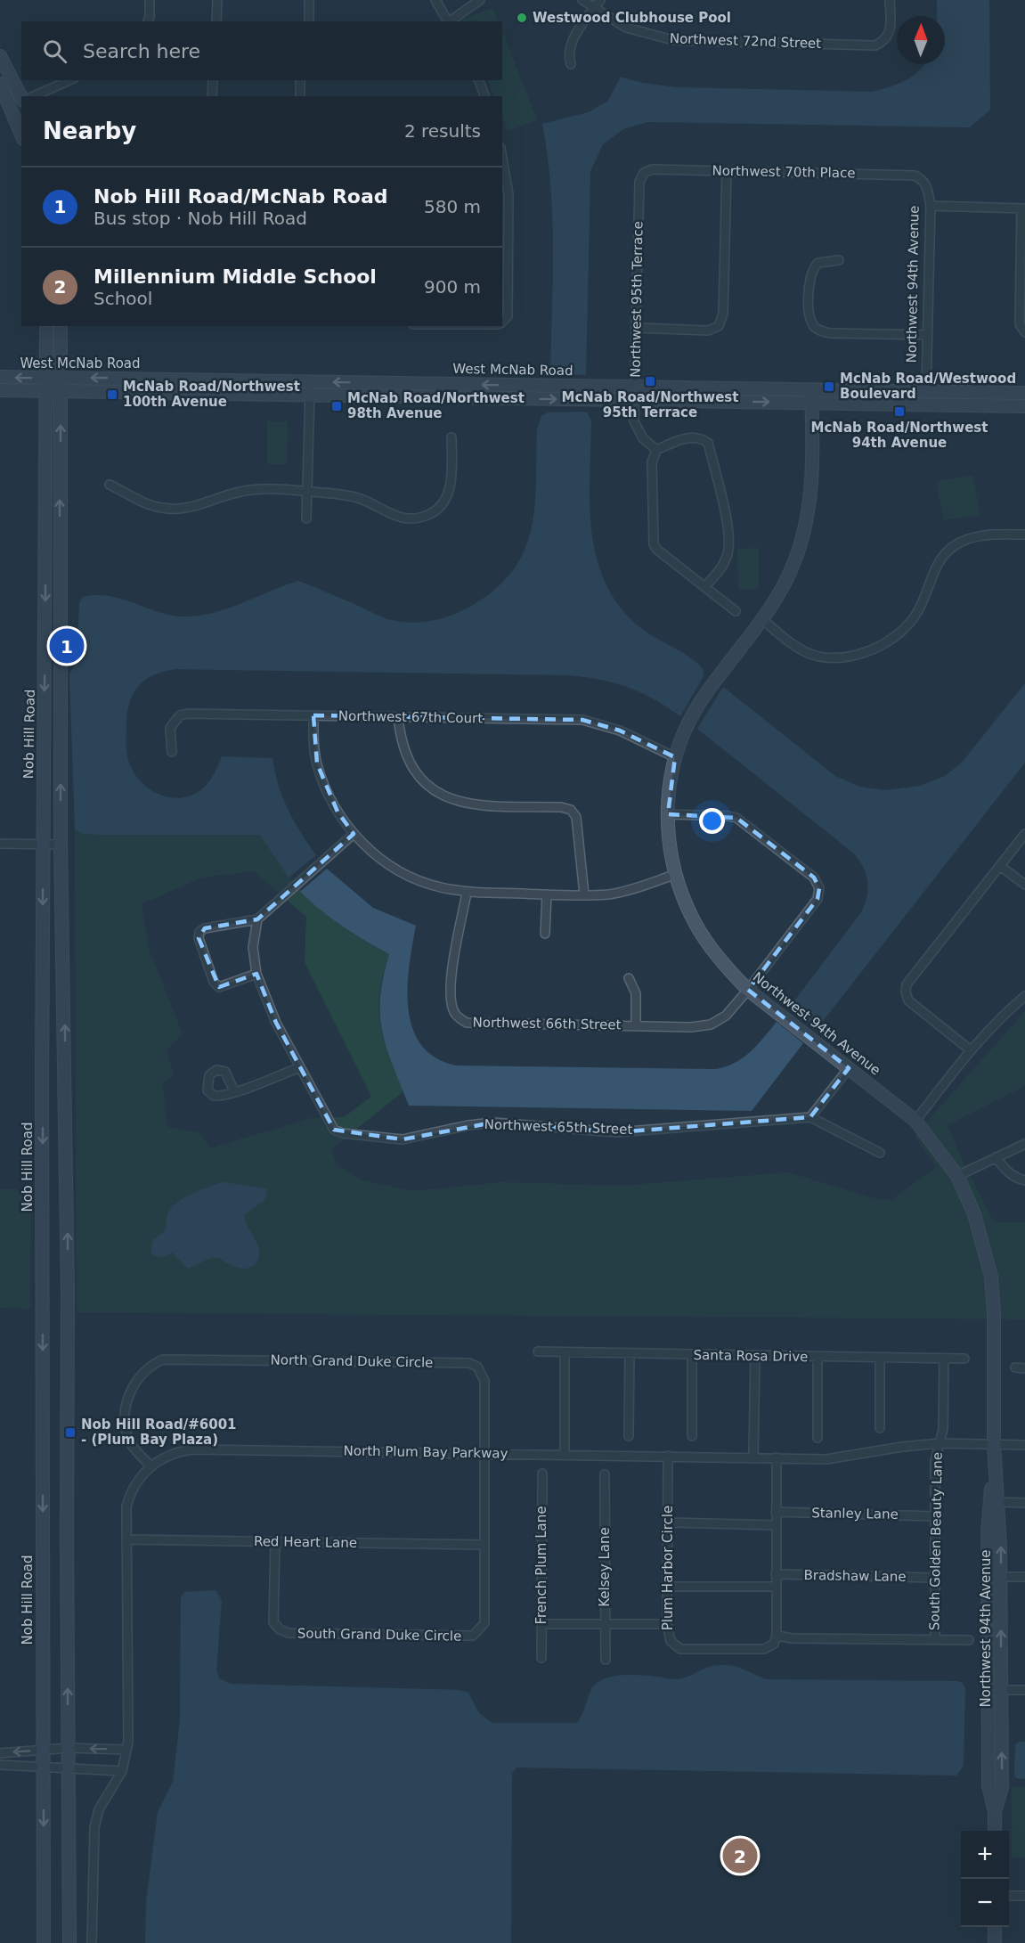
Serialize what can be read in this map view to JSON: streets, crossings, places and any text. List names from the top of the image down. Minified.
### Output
{"streets":{"main road":["Northwest 94th Avenue","West McNab Road","Nob Hill Road"],"street":["Northwest 72nd Street","Northwest 70th Place","Northwest 95th Terrace","Northwest 67th Court","Northwest 66th Street","Northwest 65th Street","Santa Rosa Drive","North Grand Duke Circle","North Plum Bay Parkway","Stanley Lane","South Golden Beauty Lane","Red Heart Lane","French Plum Lane","Kelsey Lane","Plum Harbor Circle","Bradshaw Lane","South Grand Duke Circle"]},"crossings":[["Northwest 70th Place","Northwest 94th Avenue"],["Northwest 70th Place","Northwest 95th Terrace"],["Northwest 94th Avenue","West McNab Road"],["Northwest 94th Avenue","Northwest 67th Court"],["Northwest 94th Avenue","Northwest 66th Street"],["Northwest 94th Avenue","North Plum Bay Parkway"],["Northwest 95th Terrace","West McNab Road"],["West McNab Road","Nob Hill Road"],["Santa Rosa Drive","South Golden Beauty Lane"],["North Grand Duke Circle","North Plum Bay Parkway"],["North Grand Duke Circle","Red Heart Lane"],["North Grand Duke Circle","South Grand Duke Circle"],["North Plum Bay Parkway","South Golden Beauty Lane"],["North Plum Bay Parkway","Red Heart Lane"],["North Plum Bay Parkway","Plum Harbor Circle"],["Stanley Lane","South Golden Beauty Lane"],["South Golden Beauty Lane","Bradshaw Lane"],["Red Heart Lane","South Grand Duke Circle"]],"places":{"other":["Westwood Clubhouse Pool"],"transit":["McNab Road/Northwest 95th Terrace","McNab Road/Westwood Boulevard","McNab Road/Northwest 100th Avenue","McNab Road/Northwest 98th Avenue","McNab Road/Northwest 94th Avenue","Nob Hill Road/#6001 - (Plum Bay Plaza)"]},"north":"top","page":{"search":"Search here","heading":["Nearby","2 results"],"list":[{"mark":"1","name":"Nob Hill Road/McNab Road","note":"Bus stop · Nob Hill Road","value":"580 m"},{"mark":"2","name":"Millennium Middle School","note":"School","value":"900 m"}],"pins":["1","2"],"map_buttons":["+","−"]}}
